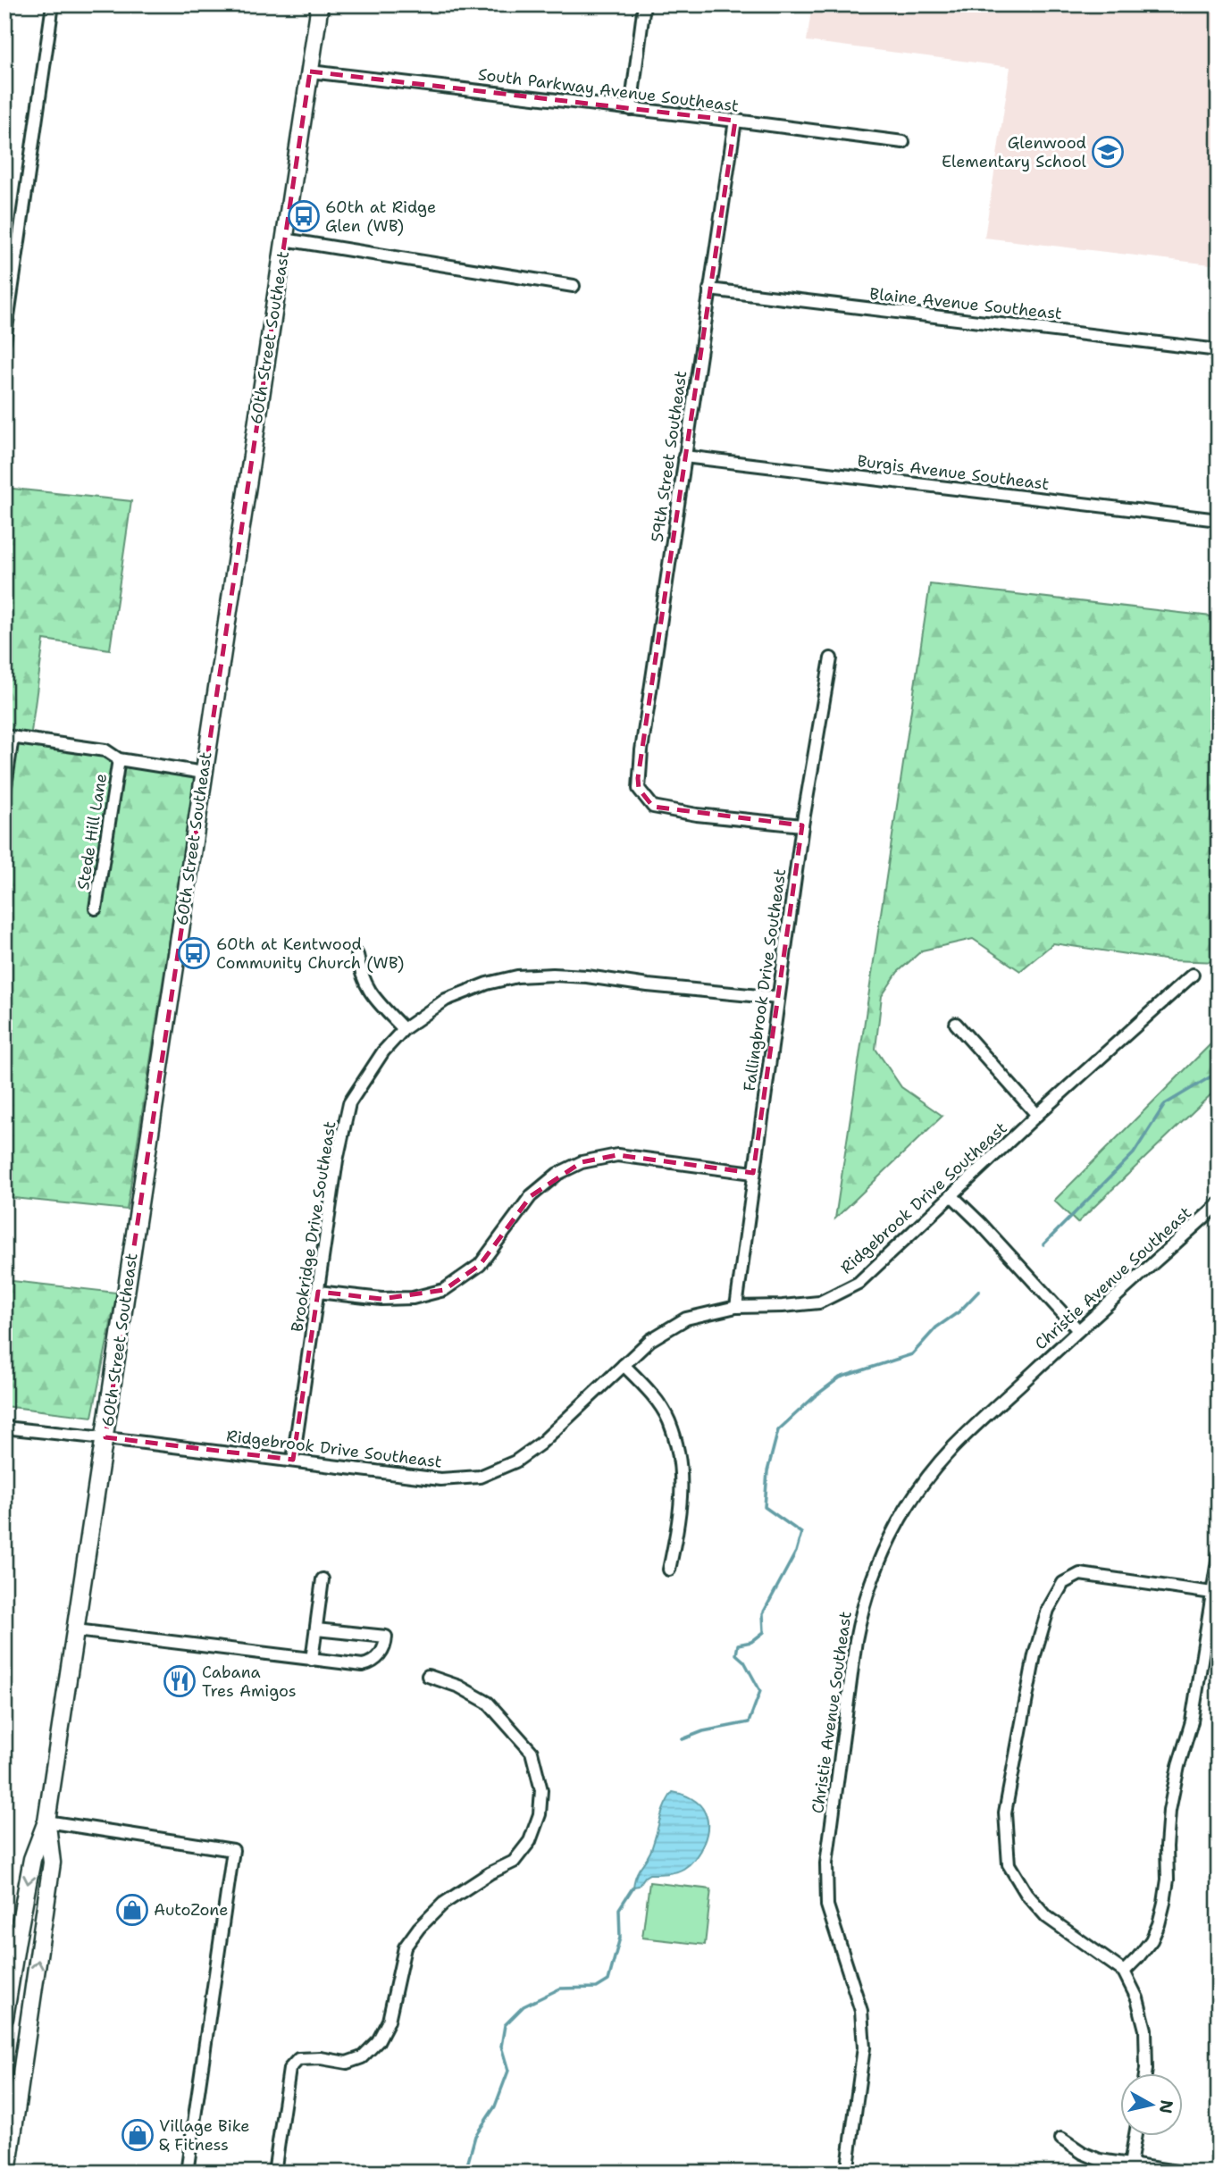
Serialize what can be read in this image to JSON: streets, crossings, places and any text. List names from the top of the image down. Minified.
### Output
{"streets":{"main road":["60th Street Southeast"],"street":["South Parkway Avenue Southeast","Blaine Avenue Southeast","59th Street Southeast","Burgis Avenue Southeast","Stede Hill Lane","Fallingbrook Drive Southeast","Ridgebrook Drive Southeast","Brookridge Drive Southeast","Christie Avenue Southeast"]},"crossings":[["South Parkway Avenue Southeast","60th Street Southeast"],["South Parkway Avenue Southeast","59th Street Southeast"],["Blaine Avenue Southeast","59th Street Southeast"],["60th Street Southeast","Ridgebrook Drive Southeast"],["59th Street Southeast","Burgis Avenue Southeast"],["59th Street Southeast","Fallingbrook Drive Southeast"],["Fallingbrook Drive Southeast","Ridgebrook Drive Southeast"],["Fallingbrook Drive Southeast","Brookridge Drive Southeast"],["Ridgebrook Drive Southeast","Brookridge Drive Southeast"]],"places":{"school or university":["Glenwood Elementary School"],"bus stop":["60th at Ridge Glen (WB)","60th at Kentwood Community Church (WB)"],"restaurant":["Cabana Tres Amigos"],"shop":["AutoZone","Village Bike & Fitness"]},"north":"right"}
